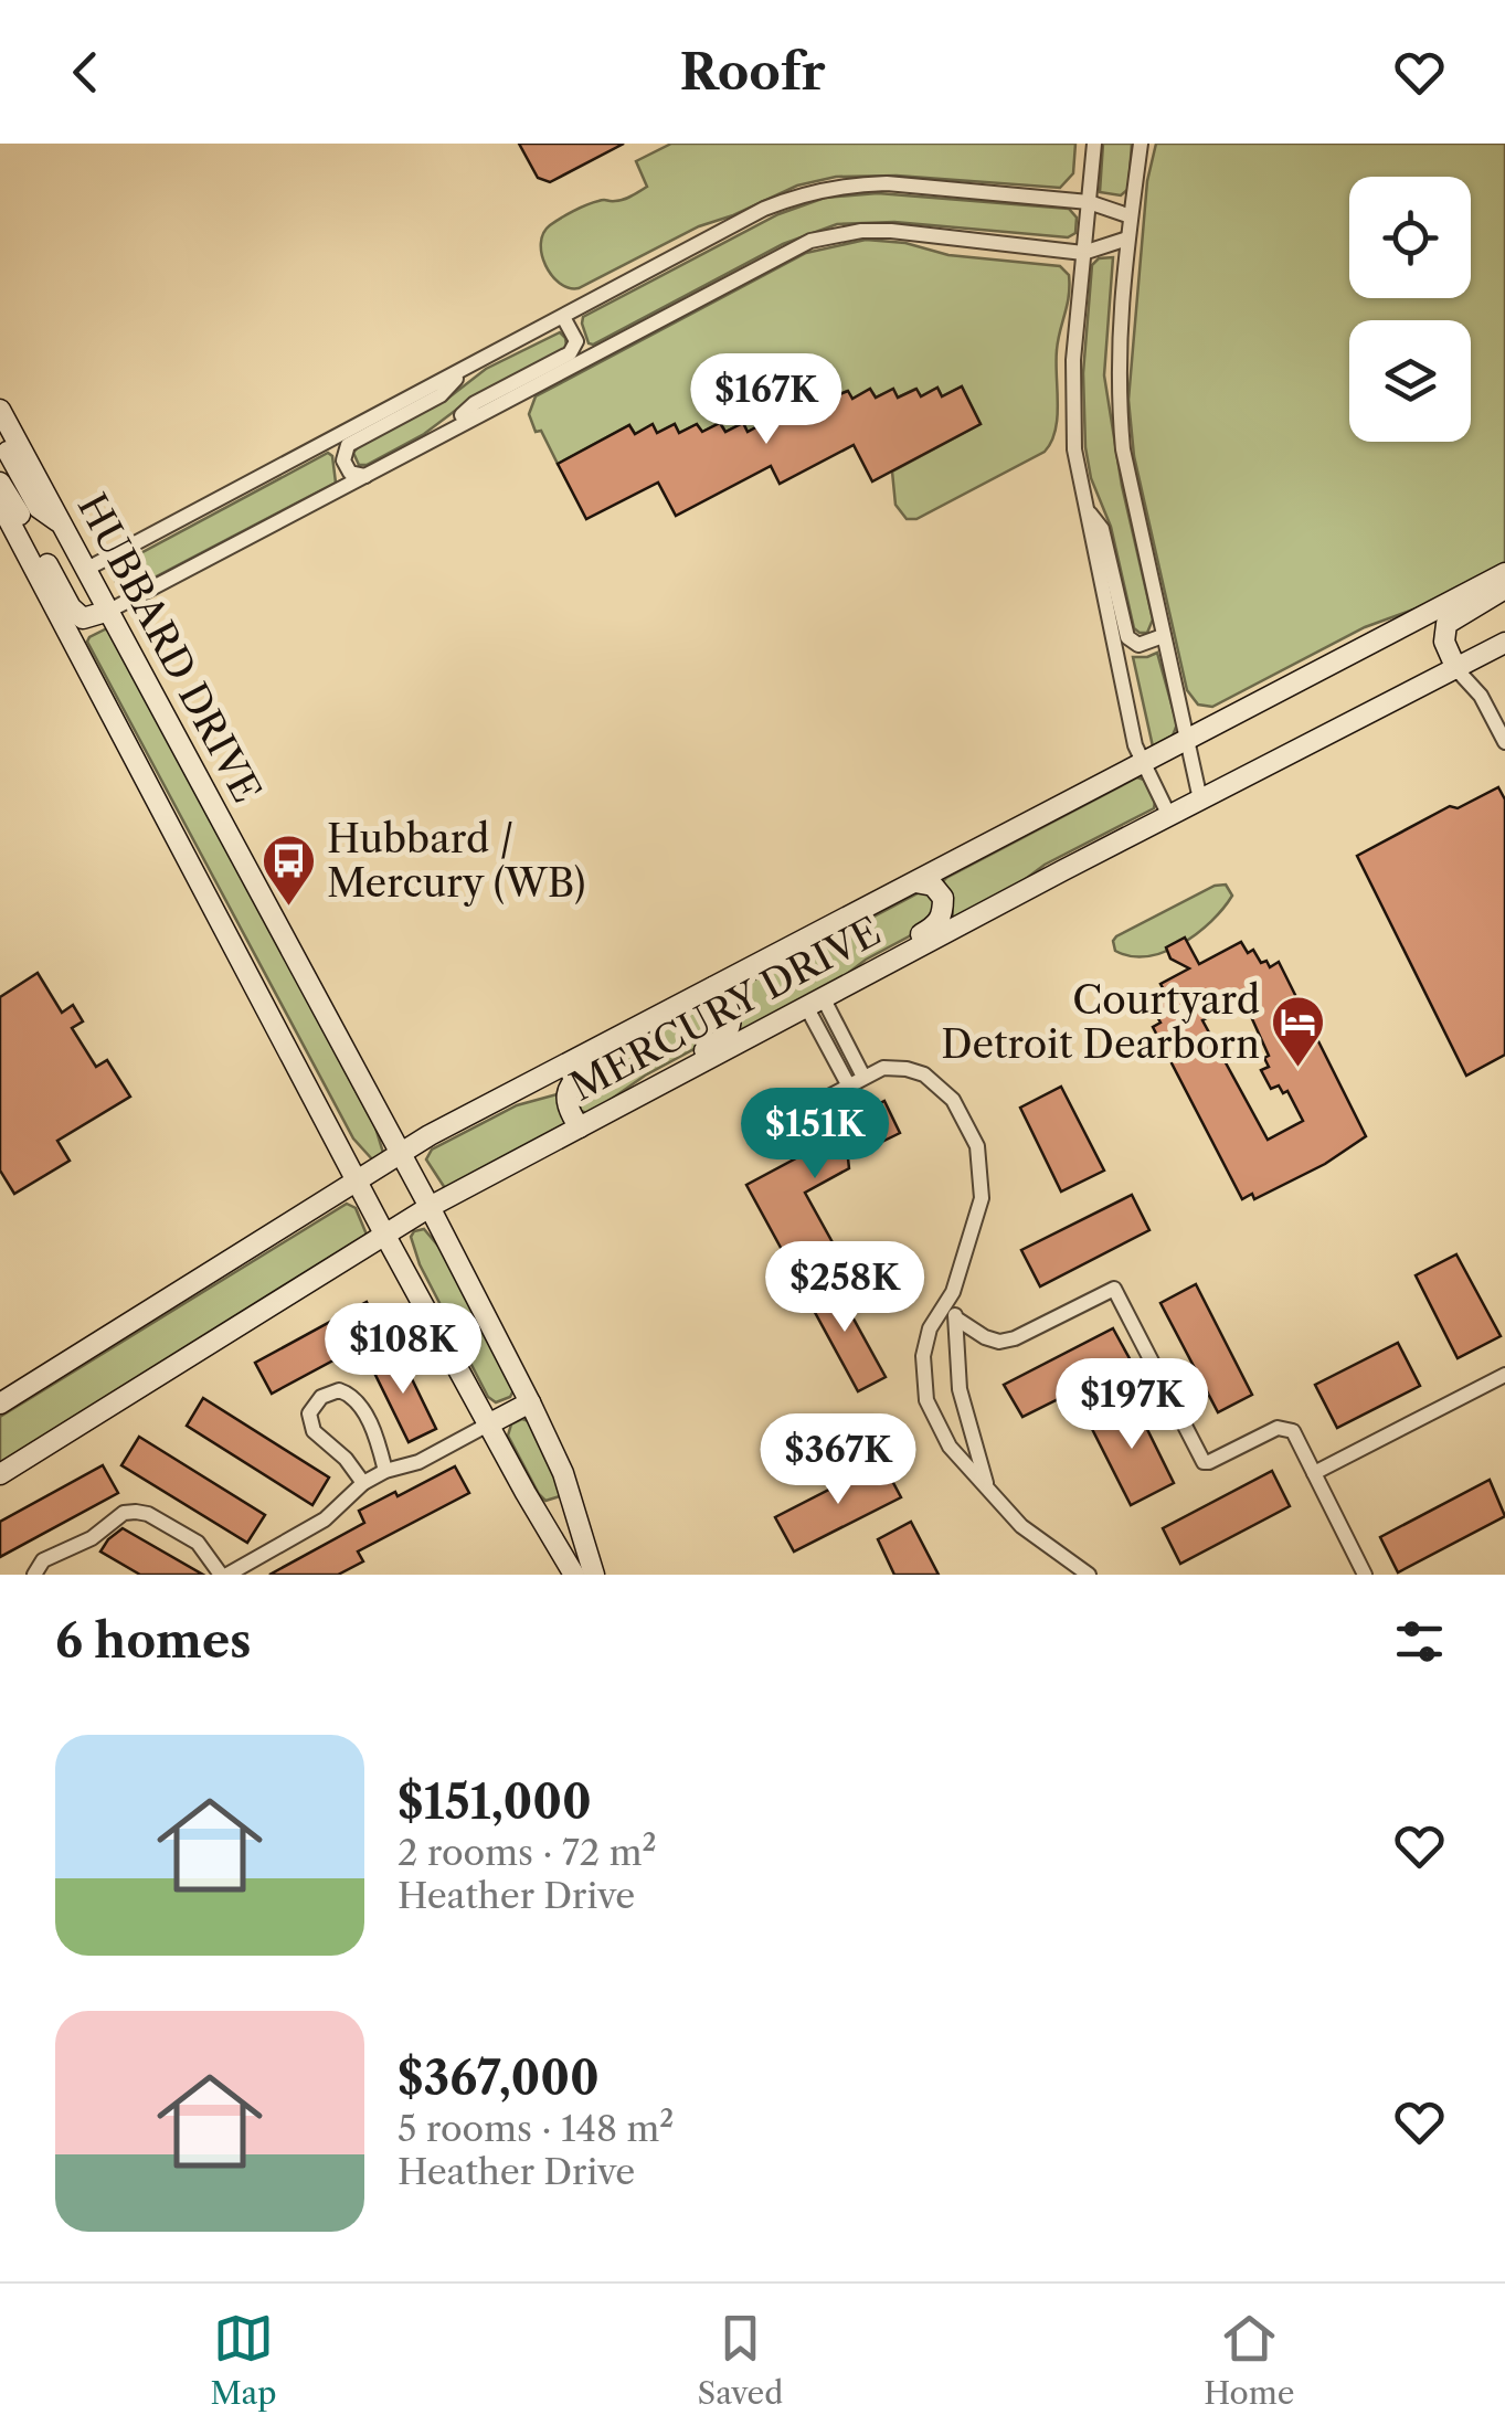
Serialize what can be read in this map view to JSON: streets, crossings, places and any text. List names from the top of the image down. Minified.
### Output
{"streets":{"street":["HUBBARD DRIVE","MERCURY DRIVE"]},"crossings":[["HUBBARD DRIVE","MERCURY DRIVE"]],"places":{"bus stop":["Hubbard / Mercury (WB)"],"hotel":["Courtyard Detroit Dearborn"]},"page":{"header":"Roofr","price":["$167K","$151K","$258K","$108K","$197K","$367K"],"heading":"6 homes","list":[{"name":"$151,000","note":"2 rooms · 72 m² · Heather Drive"},{"name":"$367,000","note":"5 rooms · 148 m² · Heather Drive"}],"tabs":["Map","Saved","Home"]}}
